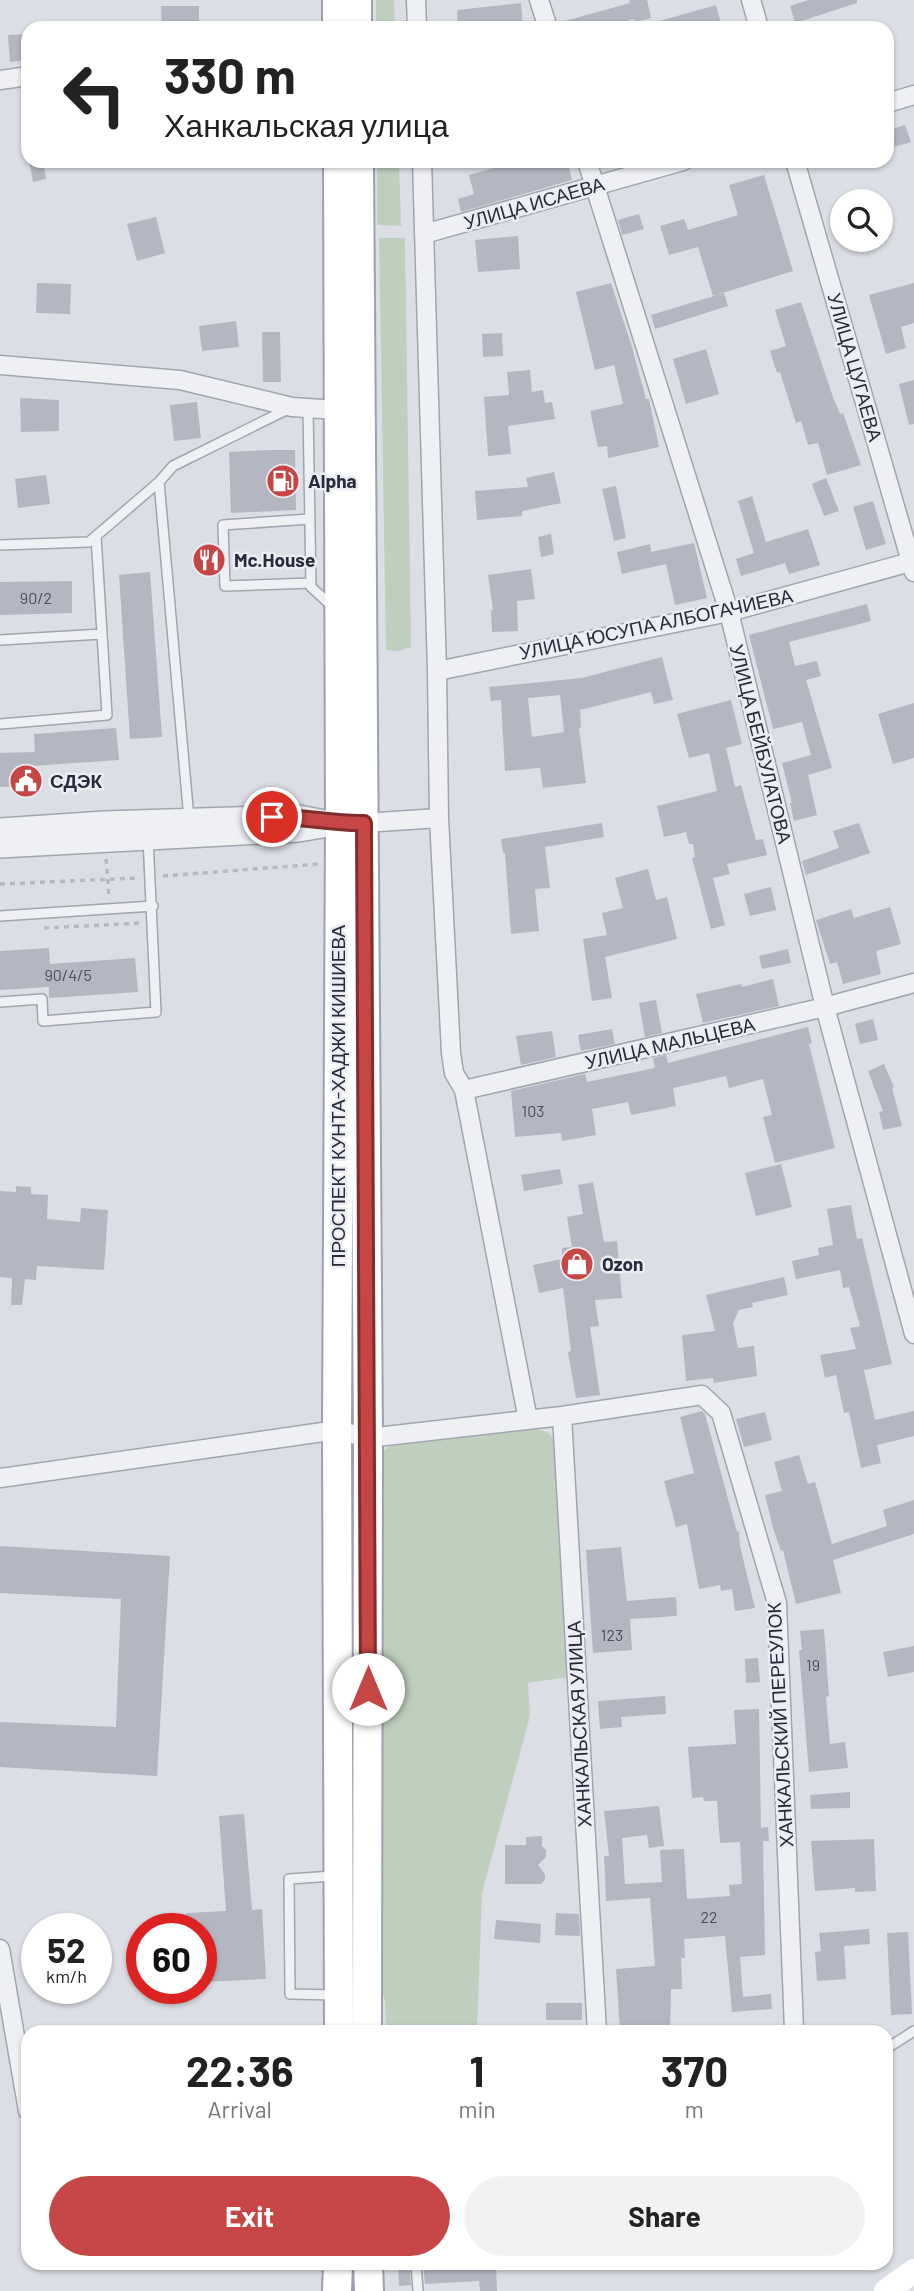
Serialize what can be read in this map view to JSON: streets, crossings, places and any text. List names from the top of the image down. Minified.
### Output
{"streets":{"main road":["ПРОСПЕКТ КУНТА-ХАДЖИ КИШИЕВА"],"street":["УЛИЦА ИСАЕВА","УЛИЦА ЦУГАЕВА","УЛИЦА ЮСУПА АЛБОГАЧИЕВА","УЛИЦА БЕЙБУЛАТОВА","УЛИЦА МАЛЬЦЕВА","ХАНКАЛЬСКАЯ УЛИЦА","ХАНКАЛЬСКИЙ ПЕРЕУЛОК"]},"crossings":[["УЛИЦА ИСАЕВА","УЛИЦА БЕЙБУЛАТОВА"],["УЛИЦА ЦУГАЕВА","УЛИЦА ЮСУПА АЛБОГАЧИЕВА"],["УЛИЦА ЮСУПА АЛБОГАЧИЕВА","УЛИЦА БЕЙБУЛАТОВА"],["УЛИЦА БЕЙБУЛАТОВА","УЛИЦА МАЛЬЦЕВА"],["ХАНКАЛЬСКАЯ УЛИЦА","ХАНКАЛЬСКИЙ ПЕРЕУЛОК"]],"places":{"fuel station":["Alpha"],"restaurant":["Mc.House"],"public building":["СДЭК"],"shop":["Ozon"]},"house_numbers":["90/2","90/4/5","103","123","19","22"],"page":{"turn":["330 m","Ханкальская улица"],"speed":"52 km/h","limit":"60","eta":["22:36","Arrival","1","min","370","m"],"buttons":["Exit","Share"]}}
